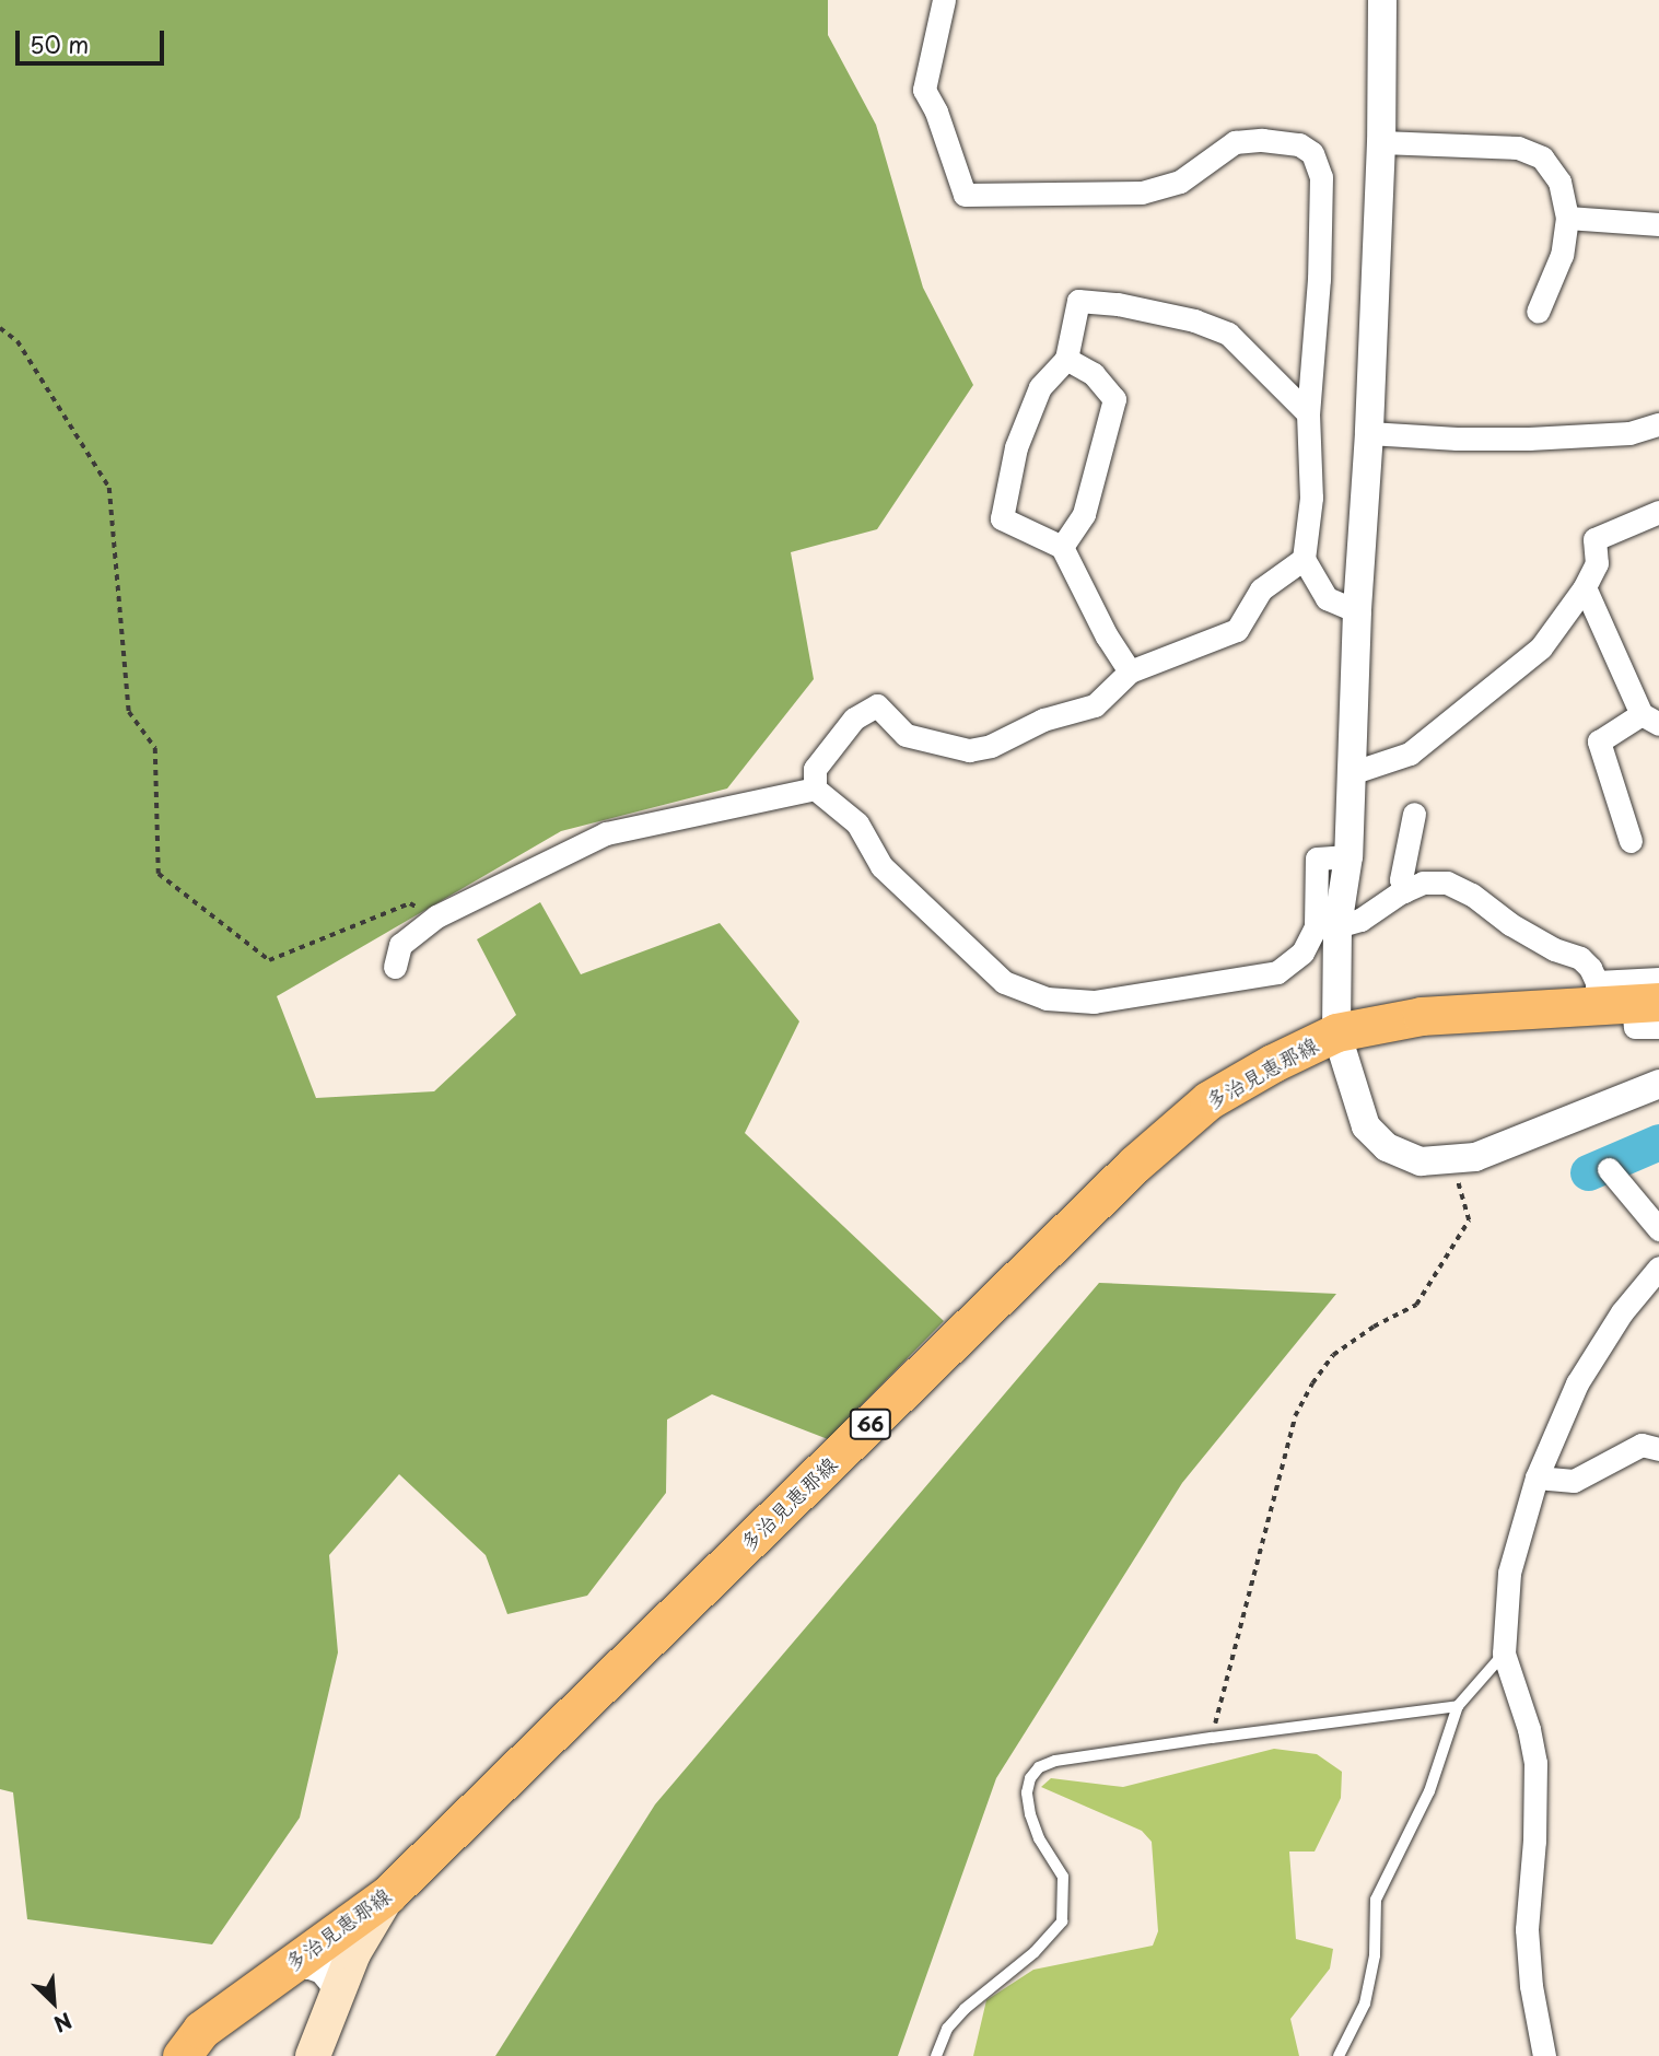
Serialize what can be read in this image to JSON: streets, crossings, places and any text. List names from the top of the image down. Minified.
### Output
{"streets":{"main road":["多治見恵那線","66"]},"scale_bar":"50 m","north":"bottom right"}
